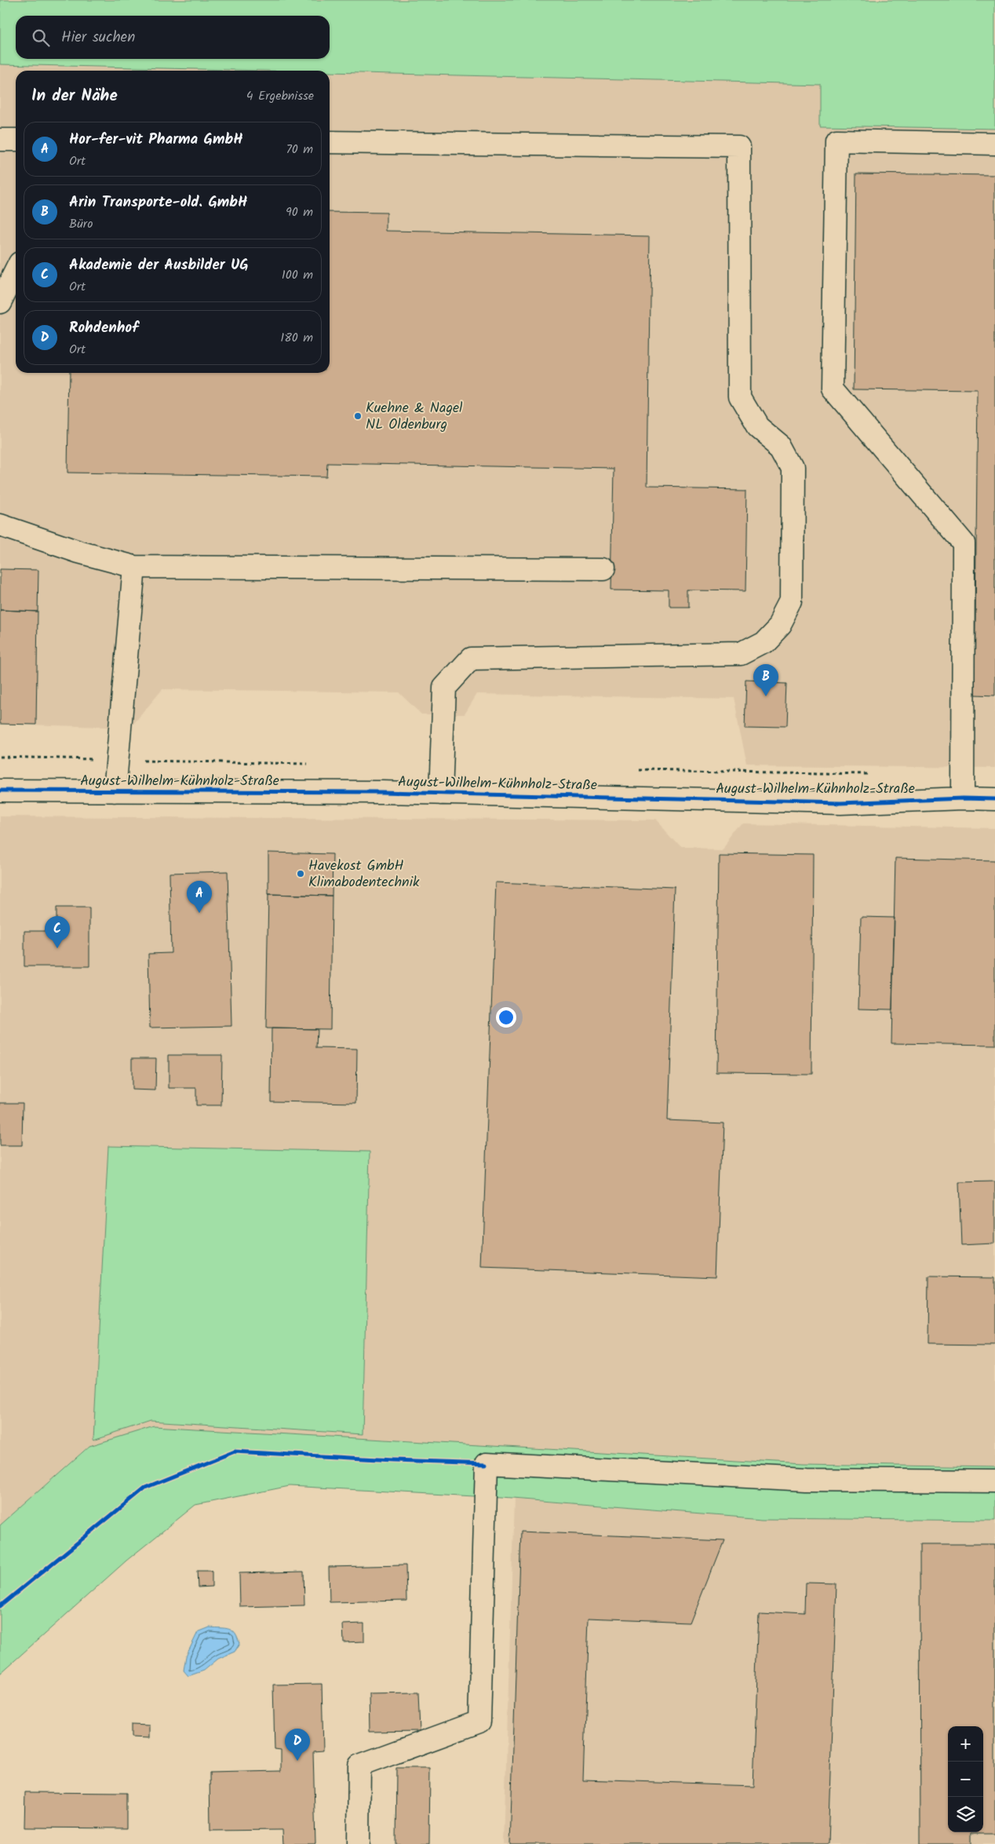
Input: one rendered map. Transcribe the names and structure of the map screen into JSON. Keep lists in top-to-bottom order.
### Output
{
  "streets": {
    "street": ["August-Wilhelm-Kühnholz-Straße"]
  },
  "places": ["Kuehne & Nagel NL Oldenburg", "Havekost GmbH Klimabodentechnik"],
  "page": {
    "search": "Hier suchen",
    "heading": ["In der Nähe", "4 Ergebnisse"],
    "list": [
      {
        "mark": "A",
        "name": "Hor-fer-vit Pharma GmbH",
        "note": "Ort",
        "value": "70 m"
      },
      {
        "mark": "B",
        "name": "Arin Transporte-old. GmbH",
        "note": "Büro",
        "value": "90 m"
      },
      {
        "mark": "C",
        "name": "Akademie der Ausbilder UG",
        "note": "Ort",
        "value": "100 m"
      },
      {
        "mark": "D",
        "name": "Rohdenhof",
        "note": "Ort",
        "value": "180 m"
      }
    ],
    "pins": [
      "B",
      "A",
      "C",
      "D"
    ],
    "map_buttons": ["+", "−"]
  }
}
